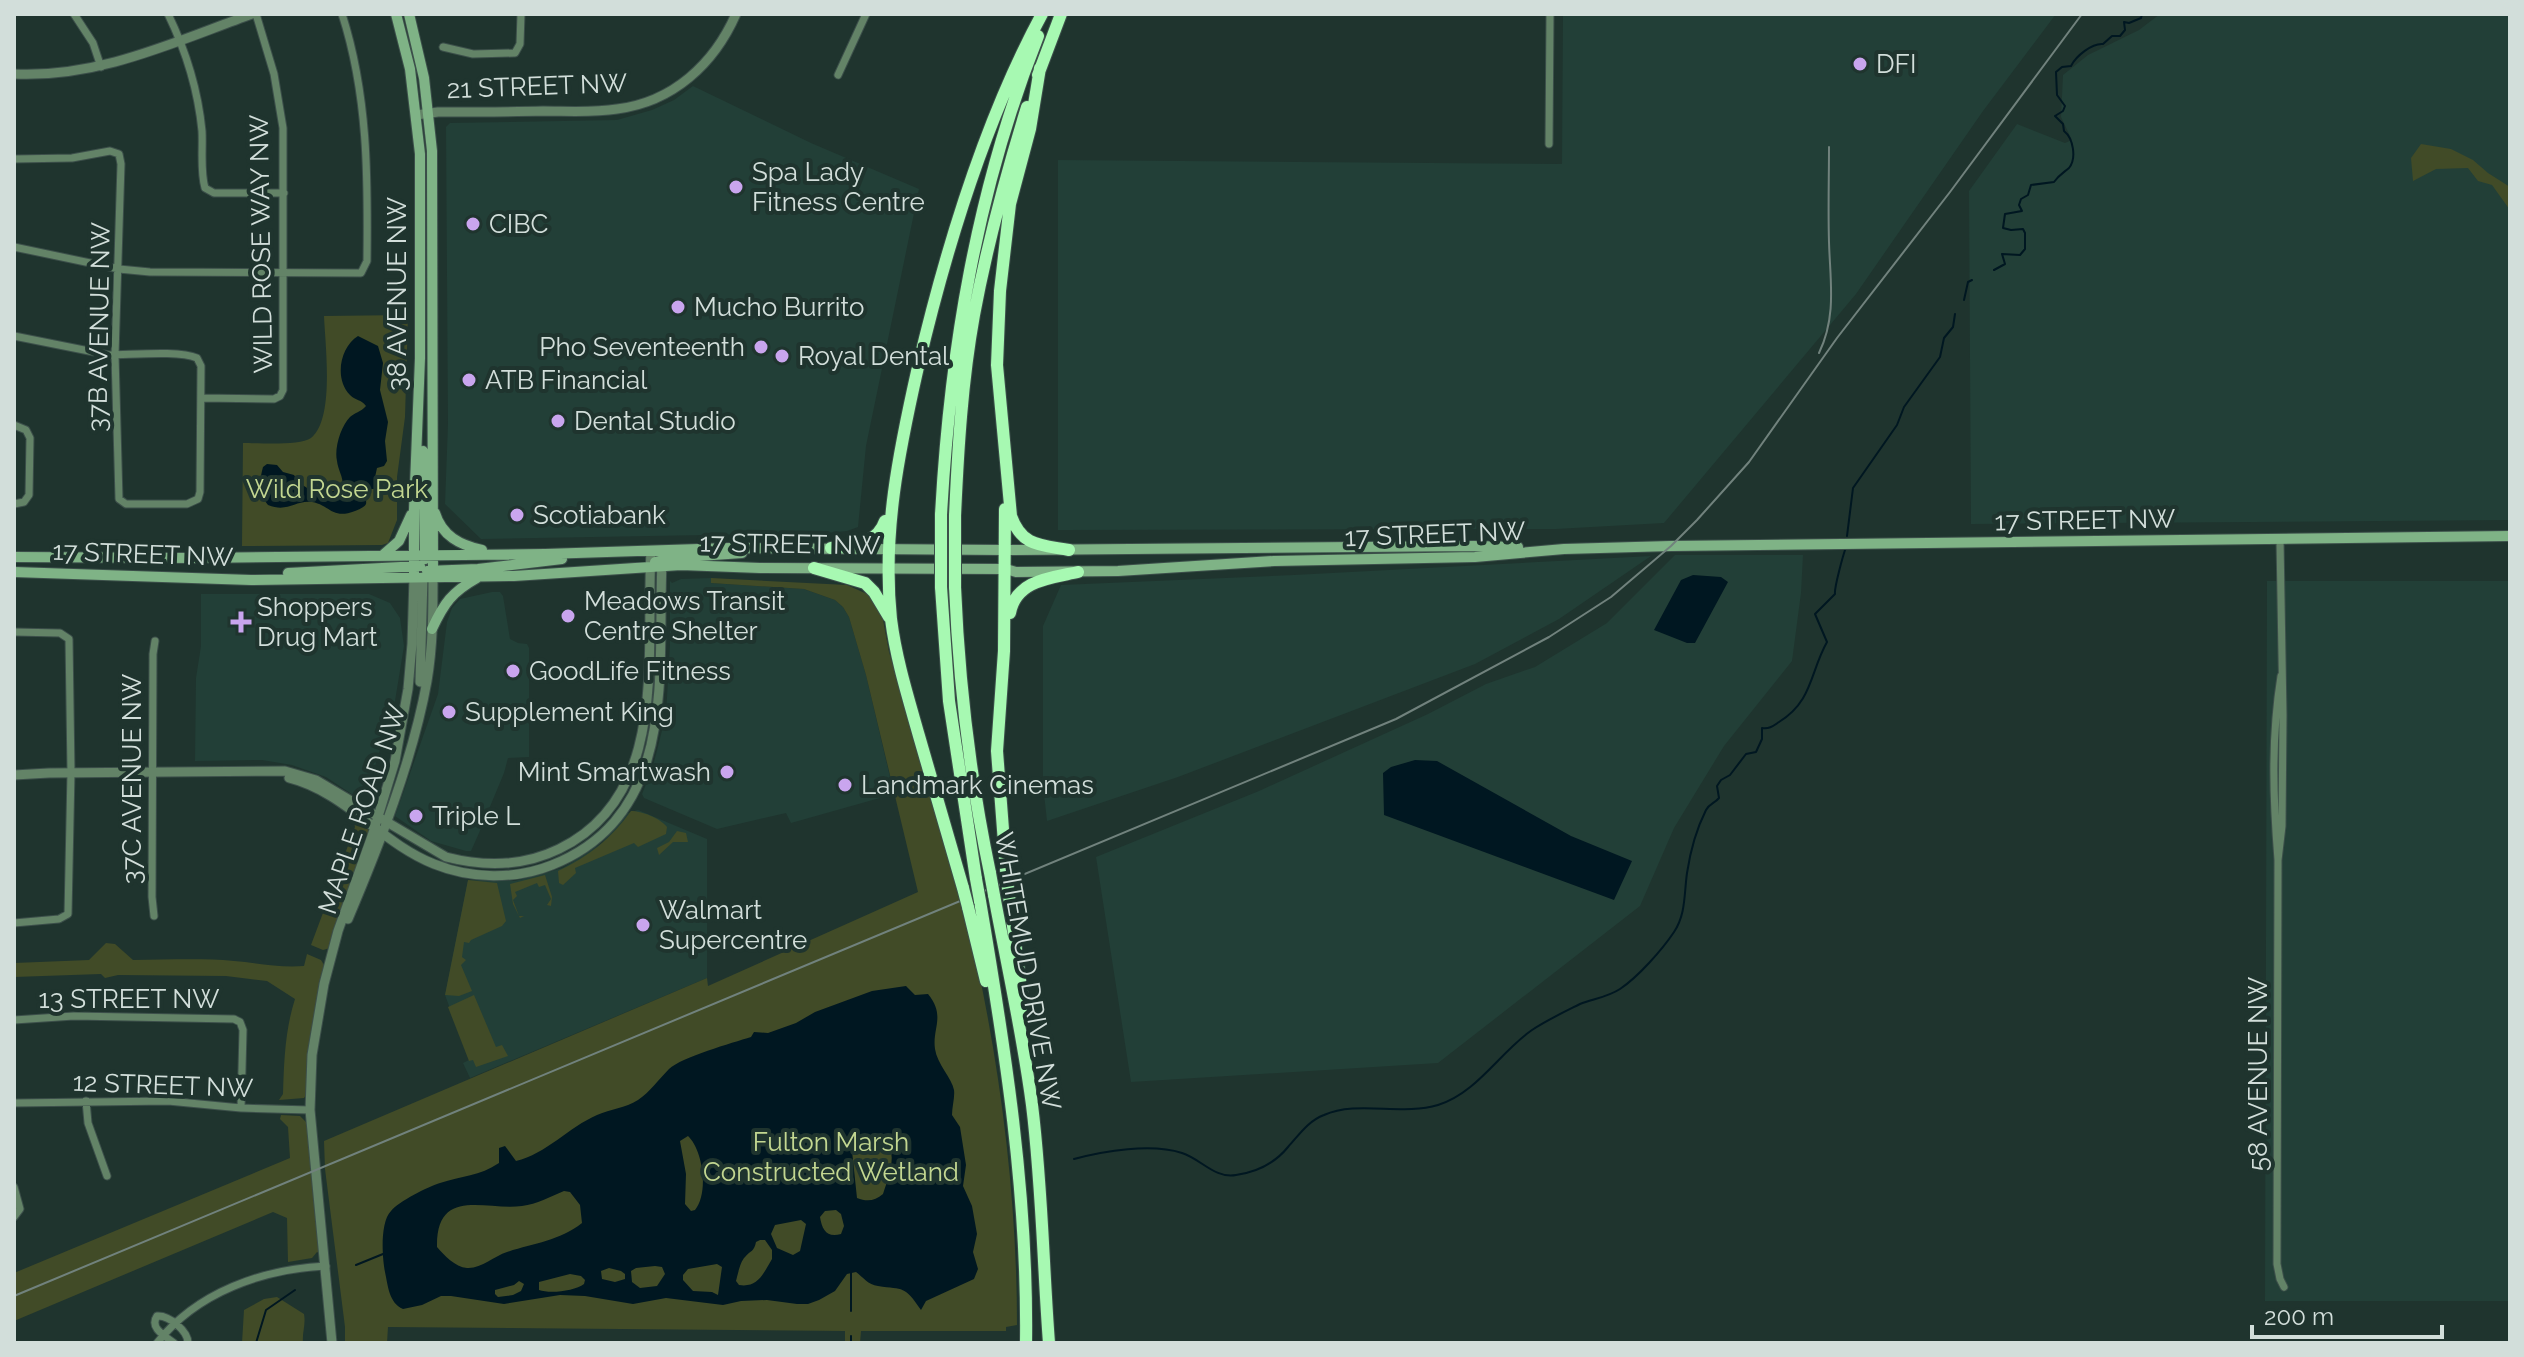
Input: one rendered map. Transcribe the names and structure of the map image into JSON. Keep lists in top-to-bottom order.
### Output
{
  "streets": {
    "highway": ["WHITEMUD DRIVE NW"],
    "main road": ["38 AVENUE NW", "17 STREET NW"],
    "street": [
      "21 STREET NW",
      "WILD ROSE WAY NW",
      "37B AVENUE NW",
      "37C AVENUE NW",
      "MAPLE ROAD NW",
      "13 STREET NW",
      "58 AVENUE NW",
      "12 STREET NW"
    ]
  },
  "crossings": [
    ["21 STREET NW", "38 AVENUE NW"],
    ["WILD ROSE WAY NW", "37B AVENUE NW"],
    ["38 AVENUE NW", "17 STREET NW"],
    ["38 AVENUE NW", "MAPLE ROAD NW"],
    ["17 STREET NW", "MAPLE ROAD NW"],
    ["17 STREET NW", "58 AVENUE NW"],
    ["MAPLE ROAD NW", "12 STREET NW"],
    ["13 STREET NW", "12 STREET NW"]
  ],
  "parks": ["Wild Rose Park", "Fulton Marsh Constructed Wetland"],
  "places": {
    "other": [
      "DFI",
      "Spa Lady Fitness Centre",
      "CIBC",
      "Mucho Burrito",
      "Pho Seventeenth",
      "Royal Dental",
      "ATB Financial",
      "Dental Studio",
      "Scotiabank",
      "Meadows Transit Centre Shelter",
      "GoodLife Fitness",
      "Supplement King",
      "Mint Smartwash",
      "Landmark Cinemas",
      "Triple L",
      "Walmart Supercentre"
    ],
    "health": ["Shoppers Drug Mart"]
  },
  "scale_bar": "200 m"
}
